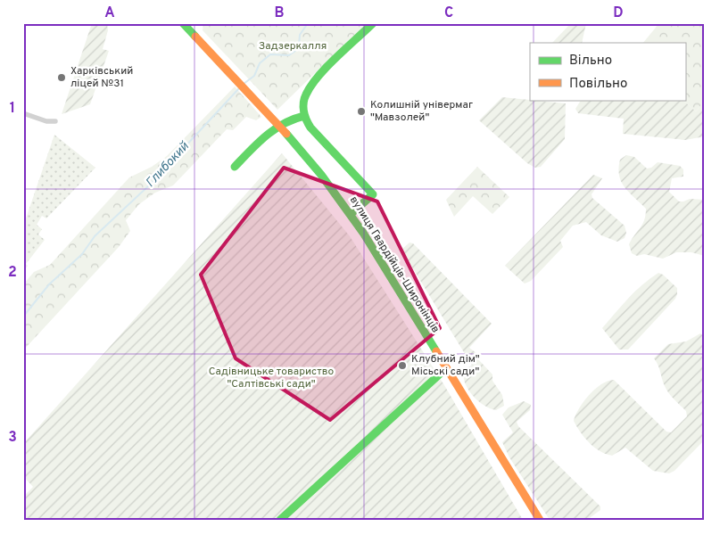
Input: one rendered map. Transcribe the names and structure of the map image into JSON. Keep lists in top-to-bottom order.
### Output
{
  "streets": {
    "main road": ["вулиця Гвардійців-Широнінців"]
  },
  "water": ["Глибокий"],
  "parks": ["Задзеркалля", "Садівницьке товариство \"Салтівські сади\""],
  "places": ["Харківський ліцей №31", "Колишній універмаг \"Мавзолей\"", "Клубний дім\" Місьскі сади\""],
  "legend": ["Вільно", "Повільно"],
  "grid": {
    "columns": [
      "A",
      "B",
      "C",
      "D"
    ],
    "rows": ["1", "2", "3"]
  }
}
